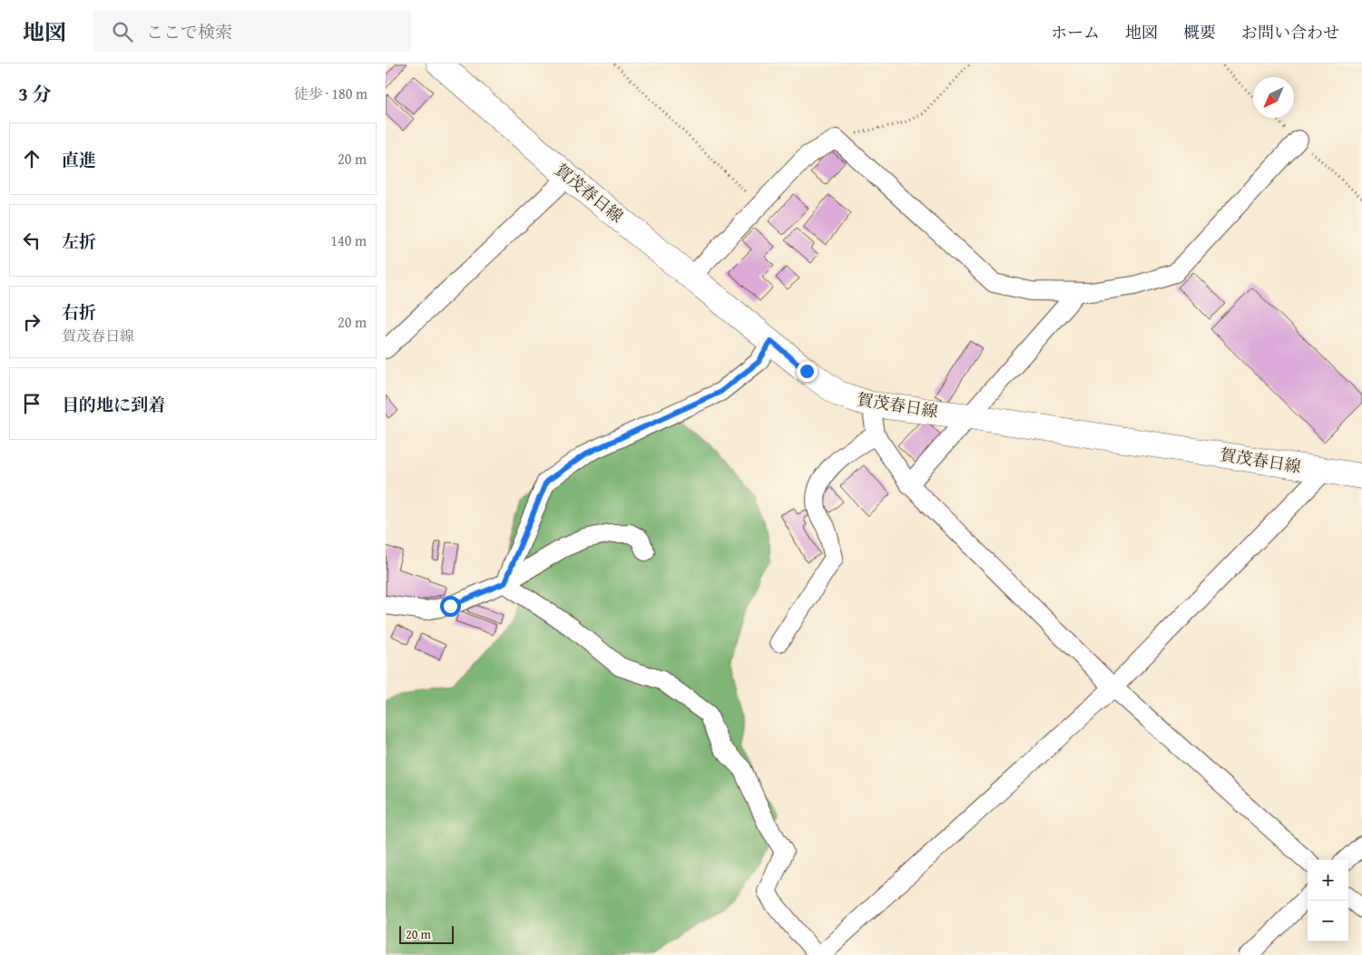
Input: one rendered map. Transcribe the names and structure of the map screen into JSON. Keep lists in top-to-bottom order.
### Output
{
  "streets": {
    "main road": ["賀茂春日線"]
  },
  "scale_bar": "20 m",
  "north": "bottom left",
  "page": {
    "header": "地図",
    "search": "ここで検索",
    "nav": [
      "ホーム",
      "地図",
      "概要",
      "お問い合わせ"
    ],
    "heading": ["3 分", "徒歩 · 180 m"],
    "list": [
      ["直進", "20 m"],
      ["左折", "140 m"],
      ["右折", "賀茂春日線", "20 m"],
      "目的地に到着"
    ],
    "map_buttons": ["+", "−"],
    "scale": "20 m"
  }
}
